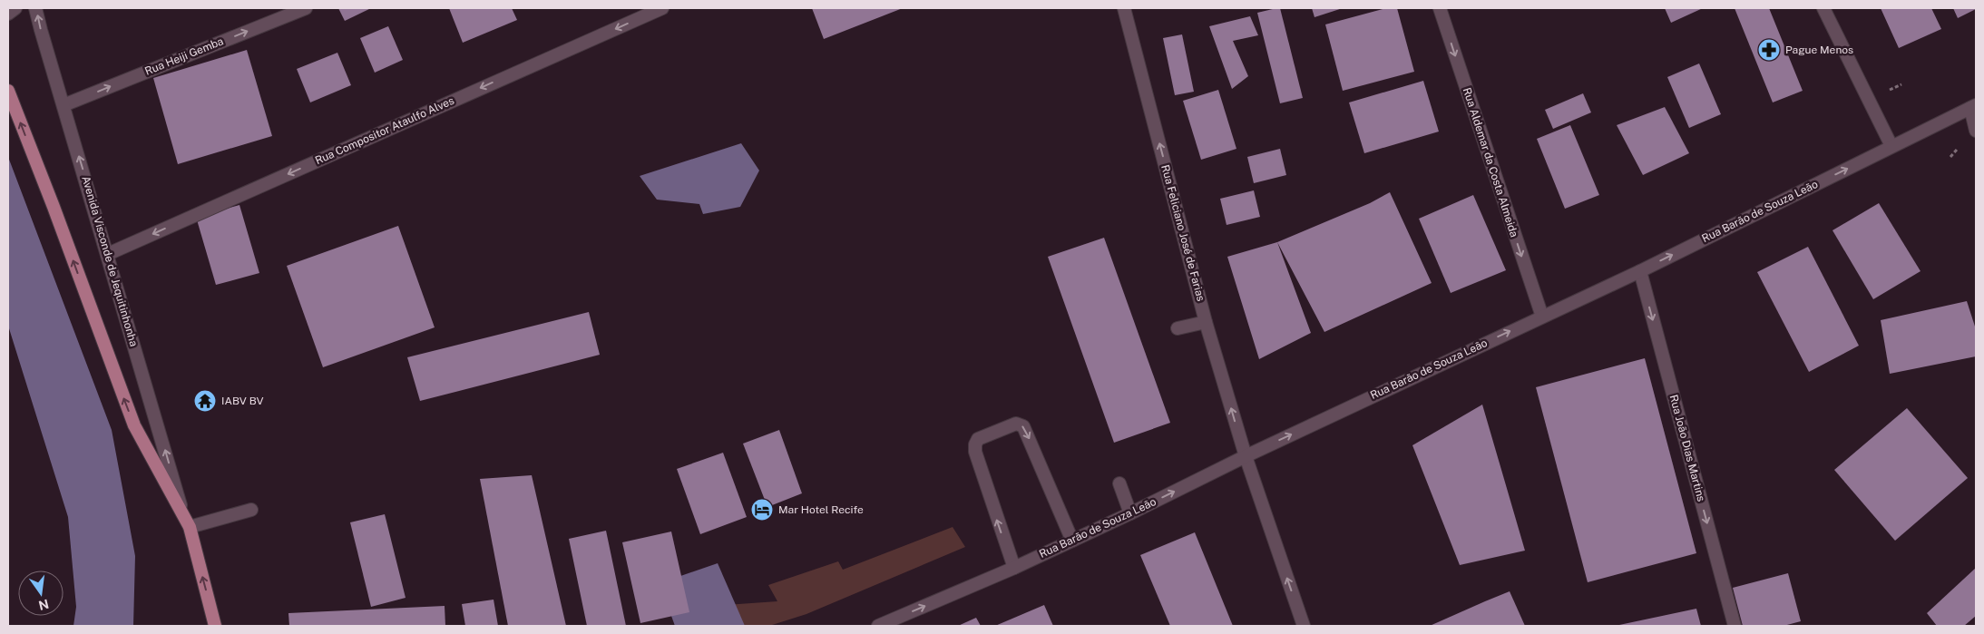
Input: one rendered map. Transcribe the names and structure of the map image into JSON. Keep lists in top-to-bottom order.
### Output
{
  "streets": {
    "main road": ["Avenida Visconde de Jequitinhonha"],
    "street": [
      "Rua Heiji Gemba",
      "Rua Compositor Ataulfo Alves",
      "Rua Aldemar da Costa Almeida",
      "Rua Barão de Souza Leão",
      "Rua Feliciano José de Farias",
      "Rua João Dias Martins"
    ]
  },
  "crossings": [
    ["Rua Heiji Gemba", "Avenida Visconde de Jequitinhonha"],
    ["Rua Compositor Ataulfo Alves", "Avenida Visconde de Jequitinhonha"],
    ["Rua Aldemar da Costa Almeida", "Rua Barão de Souza Leão"],
    ["Rua Barão de Souza Leão", "Rua Feliciano José de Farias"],
    ["Rua Barão de Souza Leão", "Rua João Dias Martins"]
  ],
  "one_way": [
    "Rua Heiji Gemba",
    "Rua Compositor Ataulfo Alves",
    "Rua Aldemar da Costa Almeida",
    "Rua Barão de Souza Leão",
    "Rua Feliciano José de Farias",
    "Avenida Visconde de Jequitinhonha",
    "Rua João Dias Martins"
  ],
  "places": {
    "pharmacy": ["Pague Menos"],
    "temple": ["IABV BV"],
    "hotel": ["Mar Hotel Recife"]
  },
  "north": "bottom"
}
